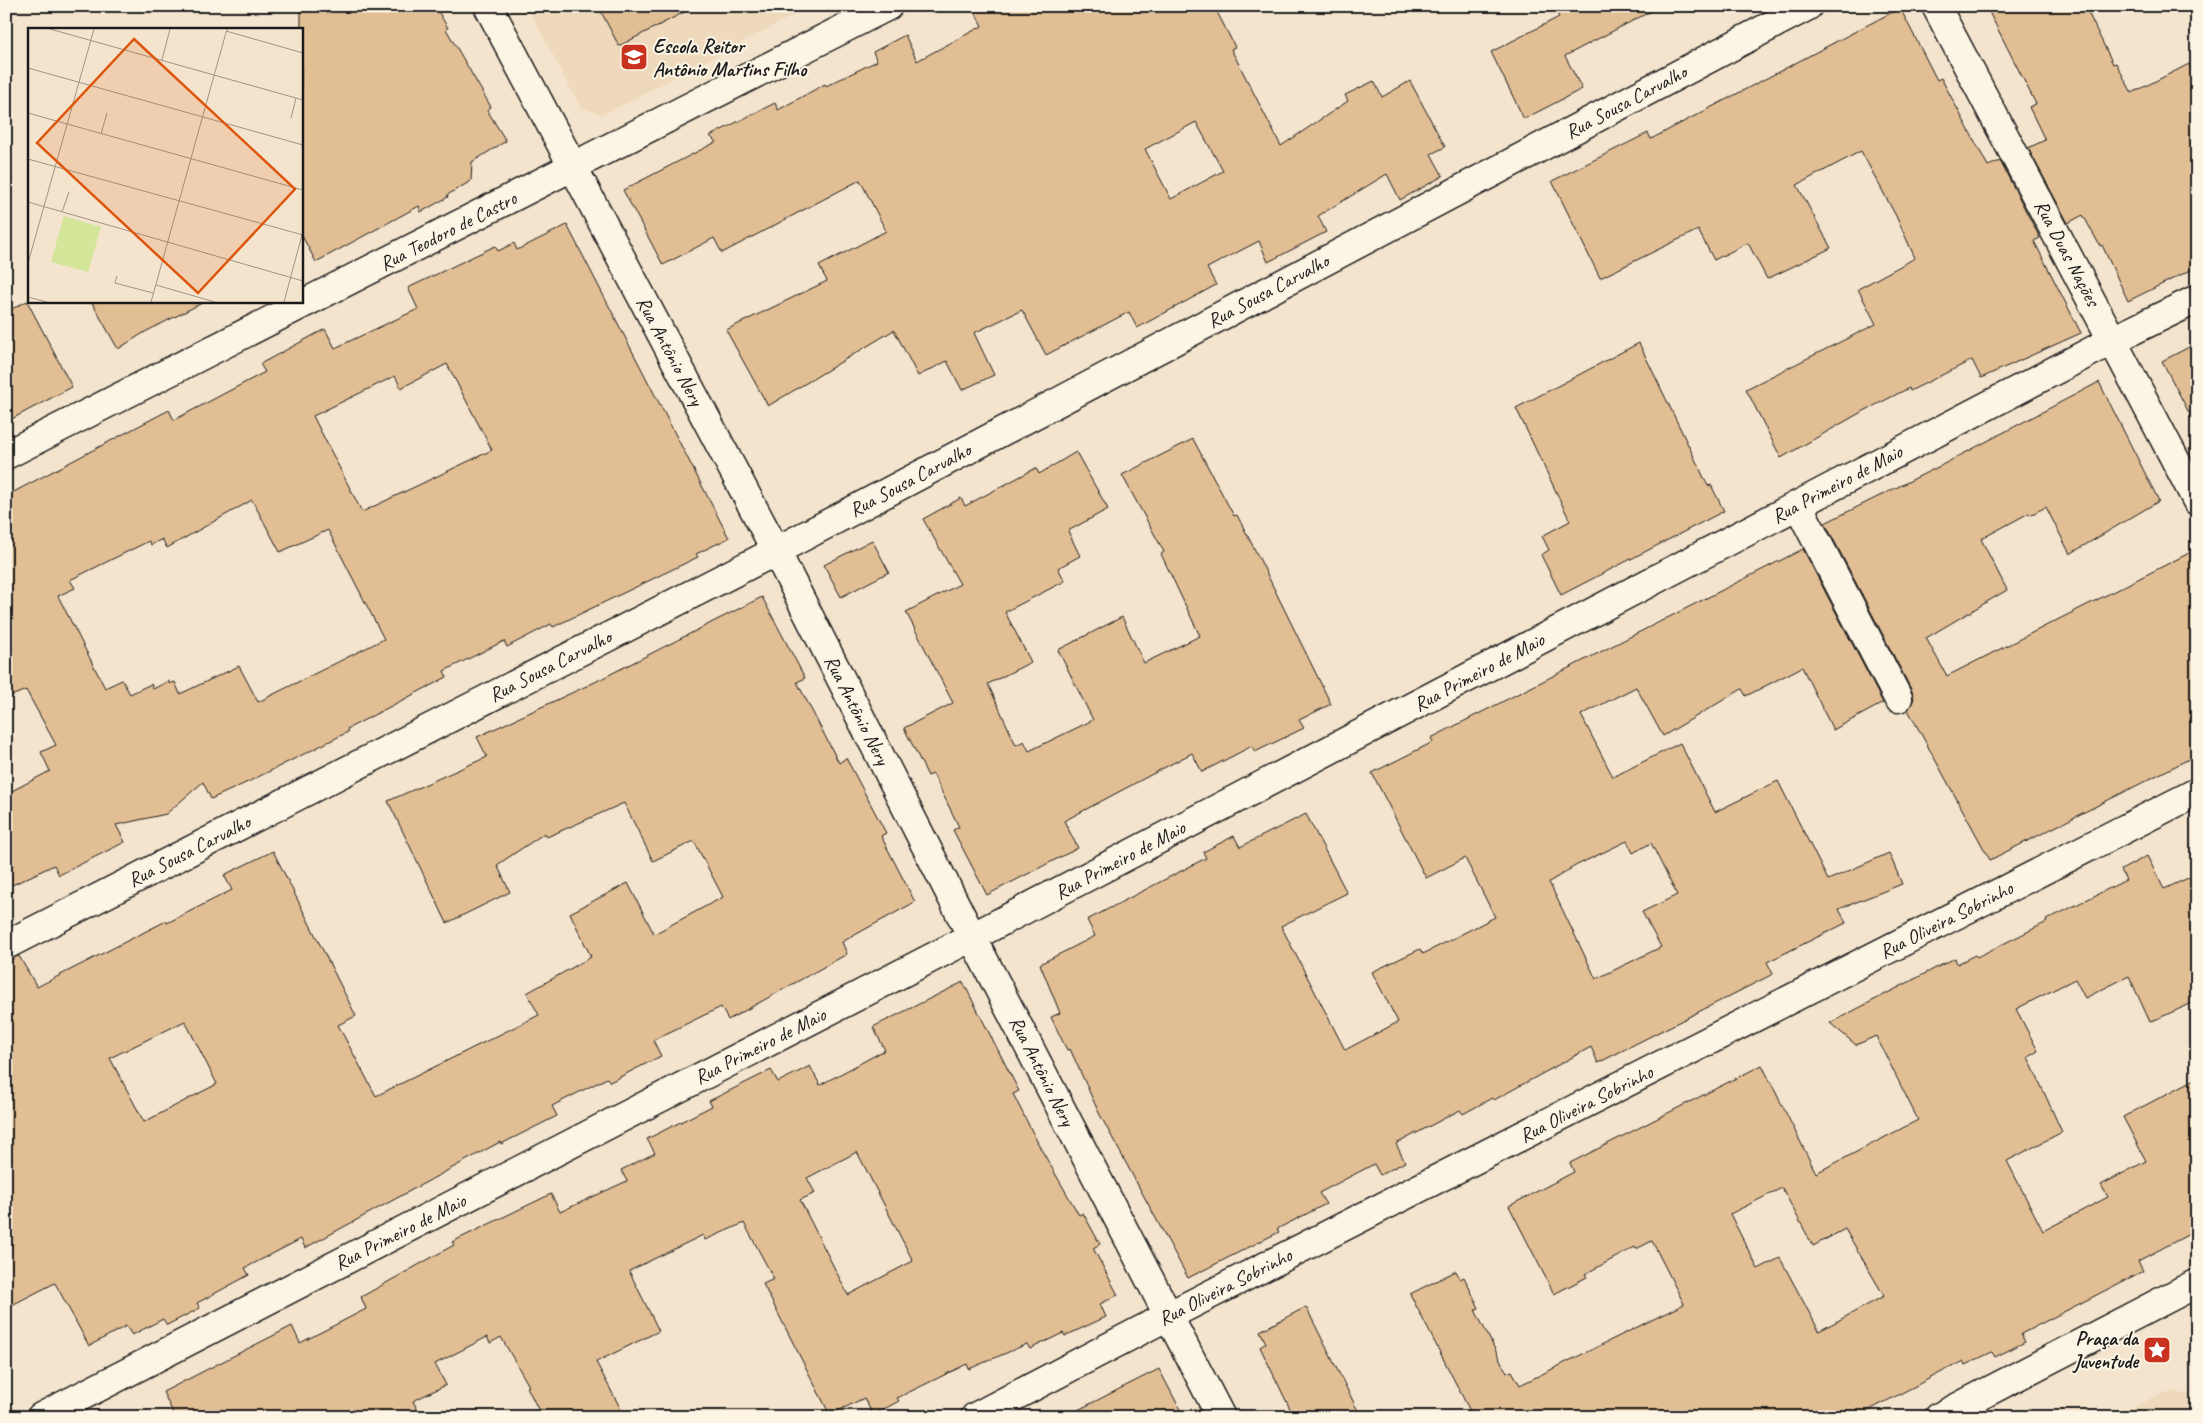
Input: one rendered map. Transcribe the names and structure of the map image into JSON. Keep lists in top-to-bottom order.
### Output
{
  "streets": {
    "street": [
      "Rua Sousa Carvalho",
      "Rua Teodoro de Castro",
      "Rua Duas Nações",
      "Rua Antônio Nery",
      "Rua Primeiro de Maio",
      "Rua Oliveira Sobrinho"
    ]
  },
  "crossings": [
    ["Rua Sousa Carvalho", "Rua Antônio Nery"],
    ["Rua Teodoro de Castro", "Rua Antônio Nery"],
    ["Rua Duas Nações", "Rua Primeiro de Maio"],
    ["Rua Antônio Nery", "Rua Primeiro de Maio"],
    ["Rua Antônio Nery", "Rua Oliveira Sobrinho"]
  ],
  "places": {
    "school or university": ["Escola Reitor Antônio Martins Filho"],
    "place": ["Praça da Juventude"]
  }
}
